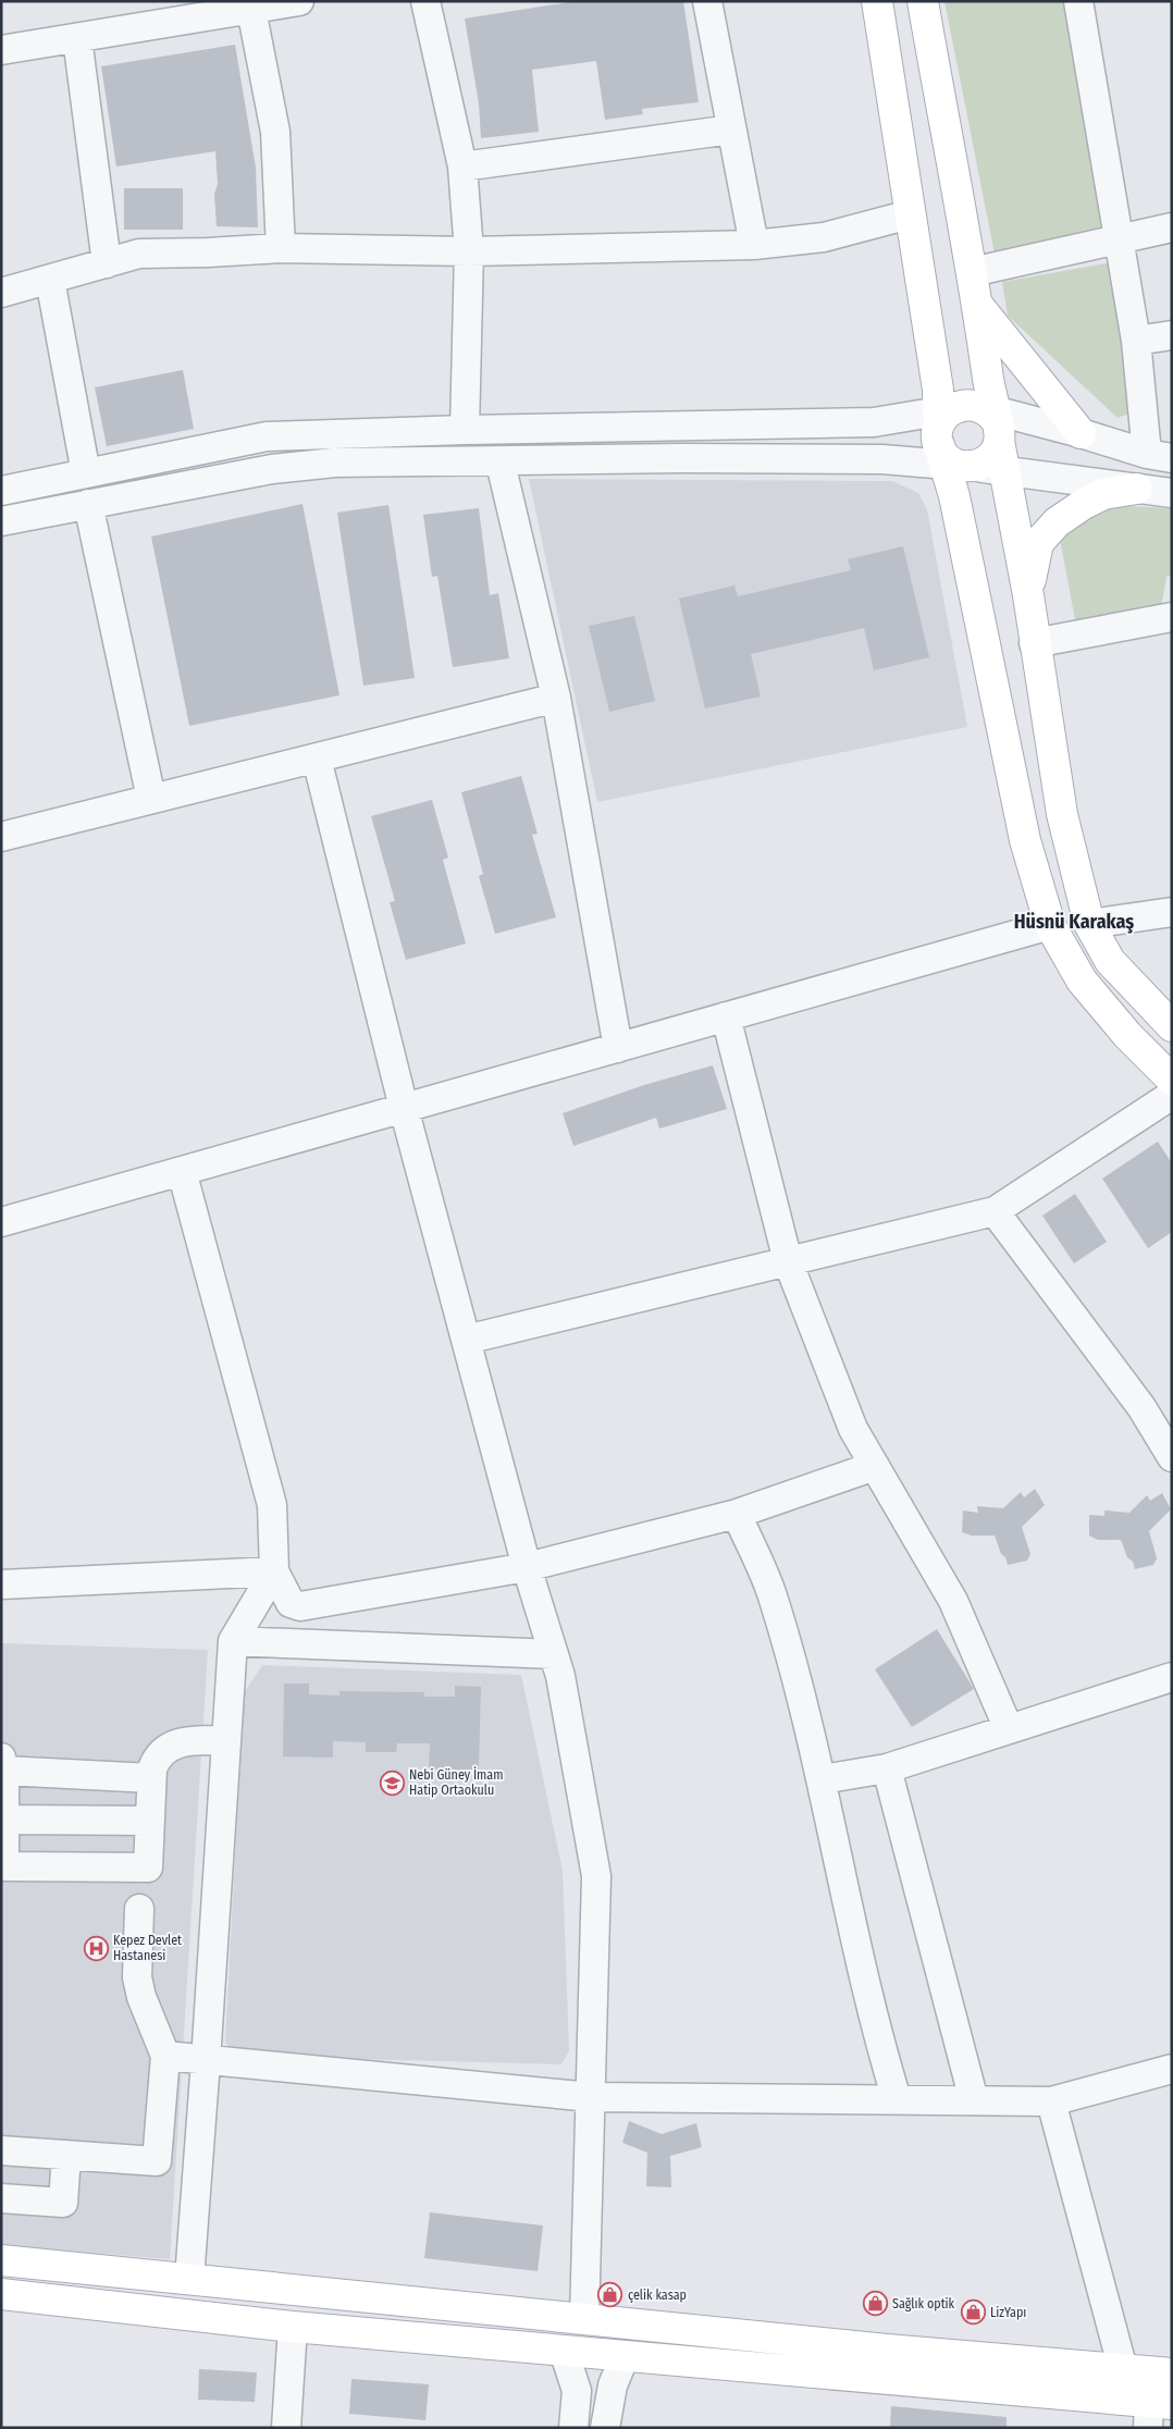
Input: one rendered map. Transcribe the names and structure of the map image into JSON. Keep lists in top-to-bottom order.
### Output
{
  "districts": ["Hüsnü Karakaş"],
  "places": {
    "school or university": ["Nebi Güney İmam Hatip Ortaokulu"],
    "hospital": ["Kepez Devlet Hastanesi"],
    "shop": ["çelik kasap", "Sağlık optik", "LizYapı"]
  }
}
